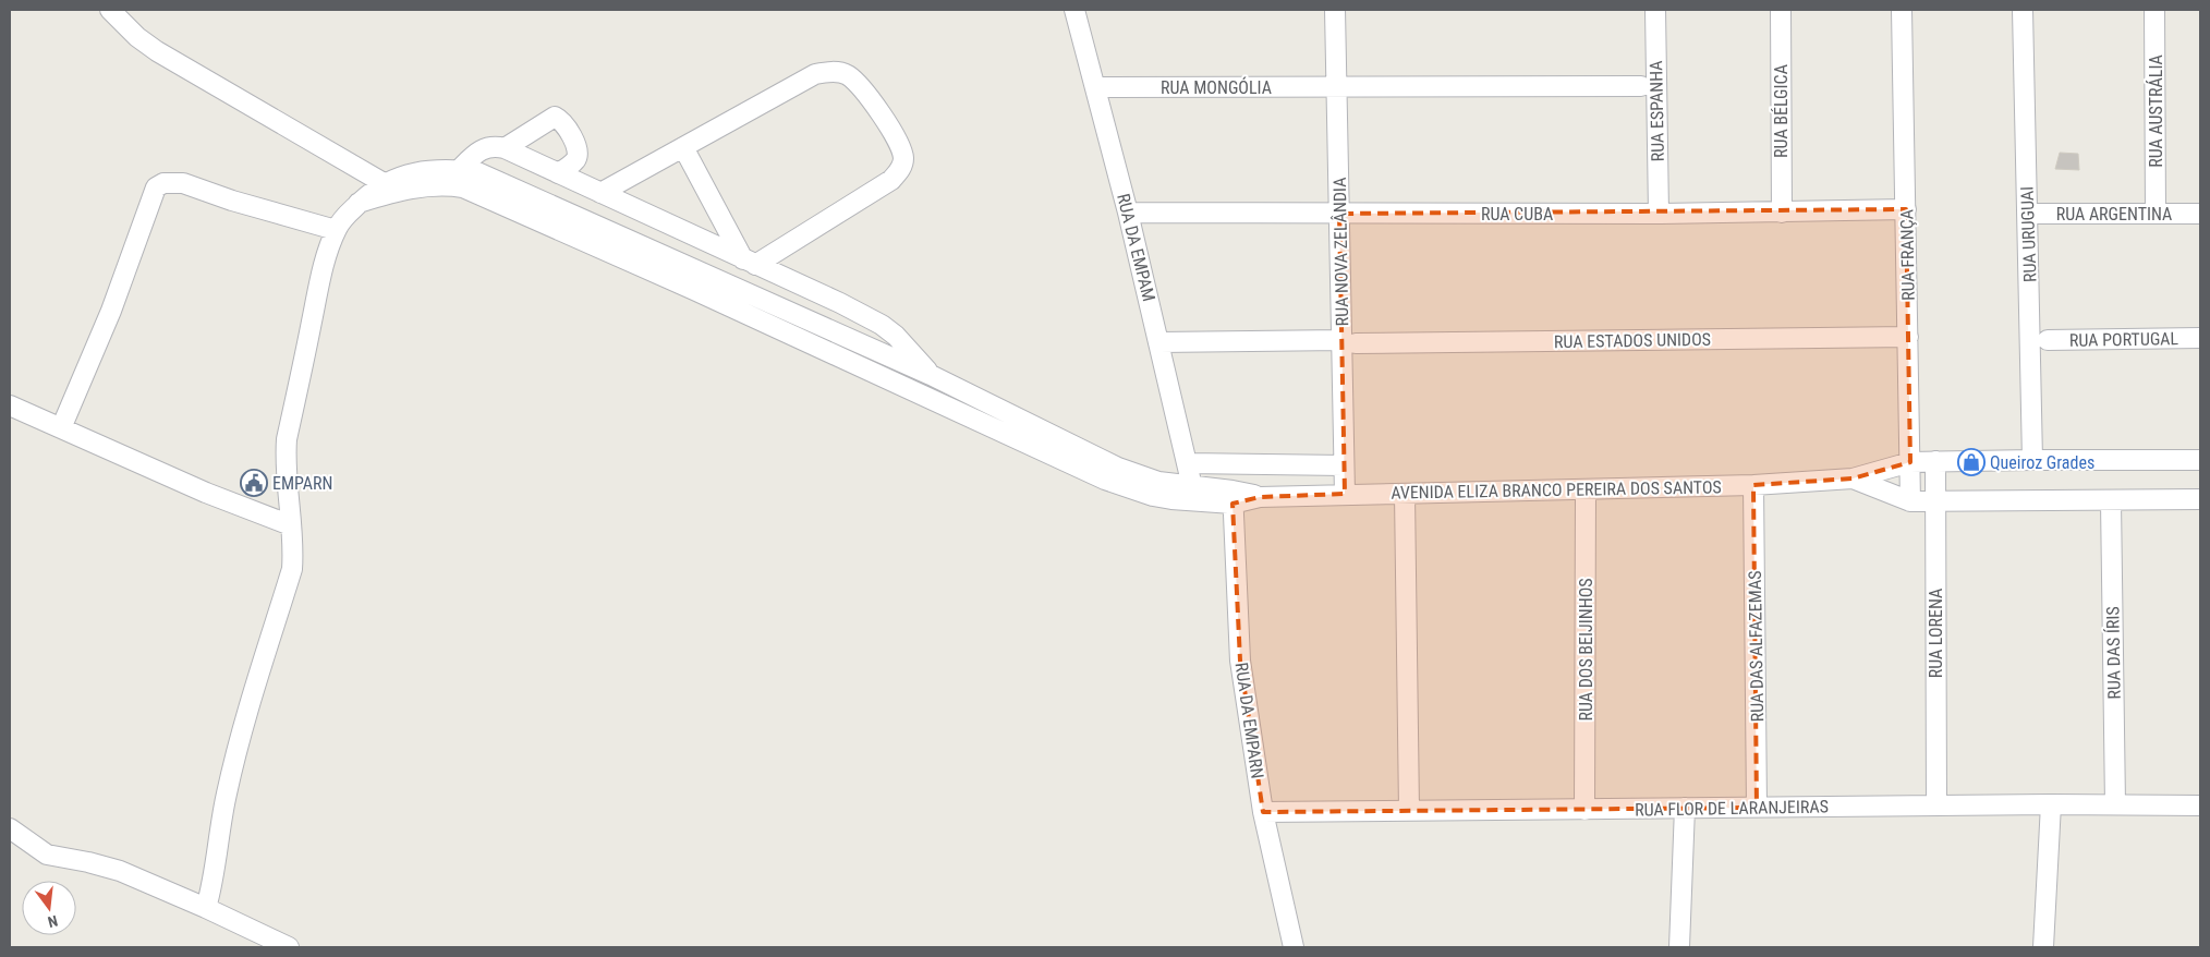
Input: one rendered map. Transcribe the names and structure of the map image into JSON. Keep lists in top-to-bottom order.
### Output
{
  "streets": {
    "street": [
      "RUA MONGÓLIA",
      "RUA ESPANHA",
      "RUA BÉLGICA",
      "RUA AUSTRÁLIA",
      "RUA CUBA",
      "RUA ARGENTINA",
      "RUA URUGUAI",
      "RUA DA EMPAM",
      "RUA NOVA ZELÂNDIA",
      "RUA FRANÇA",
      "RUA PORTUGAL",
      "RUA ESTADOS UNIDOS",
      "AVENIDA ELIZA BRANCO PEREIRA DOS SANTOS",
      "RUA LORENA",
      "RUA DAS ALFAZEMAS",
      "RUA DOS BEIJINHOS",
      "RUA DAS ÍRIS",
      "RUA DA EMPARN",
      "RUA FLOR DE LARANJEIRAS"
    ]
  },
  "crossings": [
    ["RUA MONGÓLIA", "RUA DA EMPAM"],
    ["RUA MONGÓLIA", "RUA NOVA ZELÂNDIA"],
    ["RUA ESPANHA", "RUA CUBA"],
    ["RUA BÉLGICA", "RUA CUBA"],
    ["RUA AUSTRÁLIA", "RUA ARGENTINA"],
    ["RUA CUBA", "RUA DA EMPAM"],
    ["RUA CUBA", "RUA NOVA ZELÂNDIA"],
    ["RUA CUBA", "RUA FRANÇA"],
    ["RUA ARGENTINA", "RUA URUGUAI"],
    ["RUA URUGUAI", "AVENIDA ELIZA BRANCO PEREIRA DOS SANTOS"],
    ["RUA DA EMPAM", "RUA ESTADOS UNIDOS"],
    ["RUA DA EMPAM", "AVENIDA ELIZA BRANCO PEREIRA DOS SANTOS"],
    ["RUA NOVA ZELÂNDIA", "RUA ESTADOS UNIDOS"],
    ["RUA NOVA ZELÂNDIA", "AVENIDA ELIZA BRANCO PEREIRA DOS SANTOS"],
    ["RUA FRANÇA", "RUA ESTADOS UNIDOS"],
    ["RUA FRANÇA", "AVENIDA ELIZA BRANCO PEREIRA DOS SANTOS"],
    ["AVENIDA ELIZA BRANCO PEREIRA DOS SANTOS", "RUA LORENA"],
    ["AVENIDA ELIZA BRANCO PEREIRA DOS SANTOS", "RUA DAS ALFAZEMAS"],
    ["AVENIDA ELIZA BRANCO PEREIRA DOS SANTOS", "RUA DOS BEIJINHOS"],
    ["AVENIDA ELIZA BRANCO PEREIRA DOS SANTOS", "RUA DAS ÍRIS"],
    ["AVENIDA ELIZA BRANCO PEREIRA DOS SANTOS", "RUA DA EMPARN"],
    ["RUA LORENA", "RUA FLOR DE LARANJEIRAS"],
    ["RUA DAS ALFAZEMAS", "RUA FLOR DE LARANJEIRAS"],
    ["RUA DOS BEIJINHOS", "RUA FLOR DE LARANJEIRAS"],
    ["RUA DAS ÍRIS", "RUA FLOR DE LARANJEIRAS"],
    ["RUA DA EMPARN", "RUA FLOR DE LARANJEIRAS"]
  ],
  "places": {
    "shop": ["Queiroz Grades"],
    "public building": ["EMPARN"]
  },
  "north": "bottom"
}
